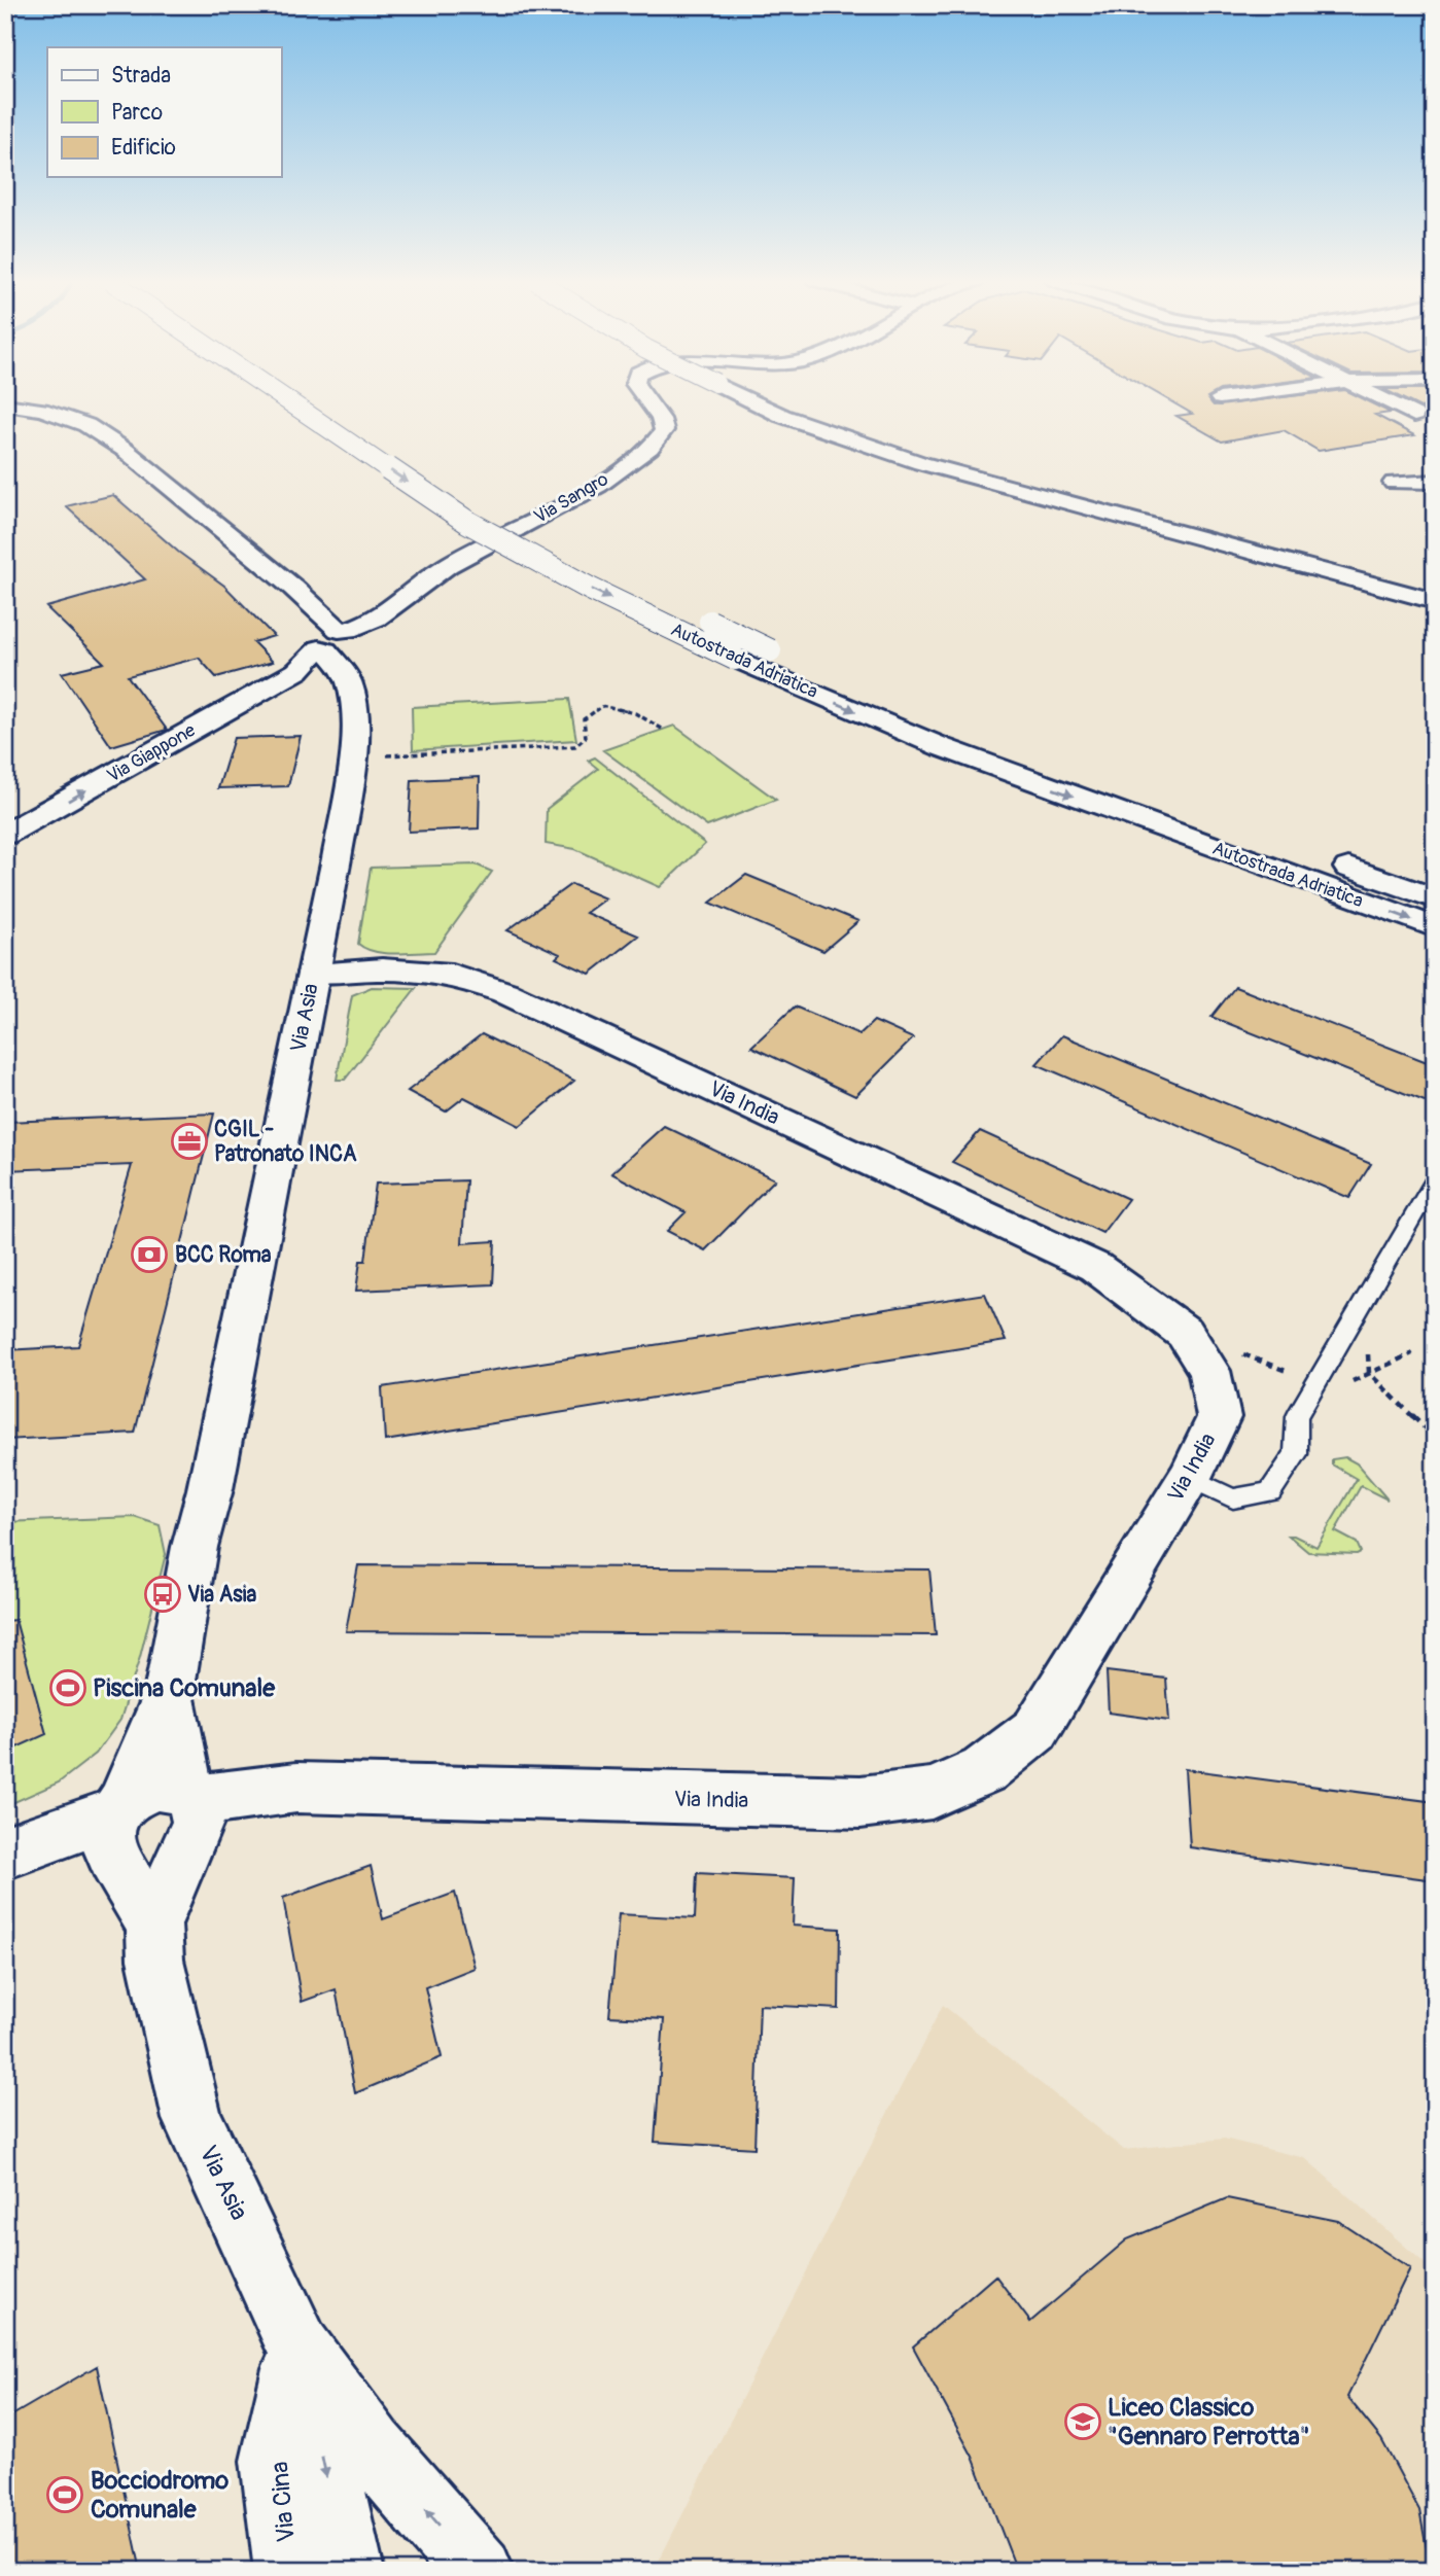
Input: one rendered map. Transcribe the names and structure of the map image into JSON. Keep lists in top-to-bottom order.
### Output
{
  "streets": {
    "main road": [
      "Via Sangro",
      "Autostrada Adriatica",
      "Via Giappone",
      "Via Asia",
      "Via India",
      "Via Cina"
    ]
  },
  "crossings": [
    ["Via Sangro", "Via Giappone"],
    ["Via Sangro", "Via Asia"],
    ["Via Giappone", "Via Asia"],
    ["Via Asia", "Via India"],
    ["Via Asia", "Via Cina"]
  ],
  "one_way": ["Via Giappone"],
  "places": {
    "office": ["CGIL - Patronato INCA"],
    "bank": ["BCC Roma"],
    "bus stop": ["Via Asia"],
    "sports": ["Piscina Comunale", "Bocciodromo Comunale"],
    "school or university": ["Liceo Classico \"Gennaro Perrotta\""]
  },
  "legend": ["Strada", "Parco", "Edificio"]
}
